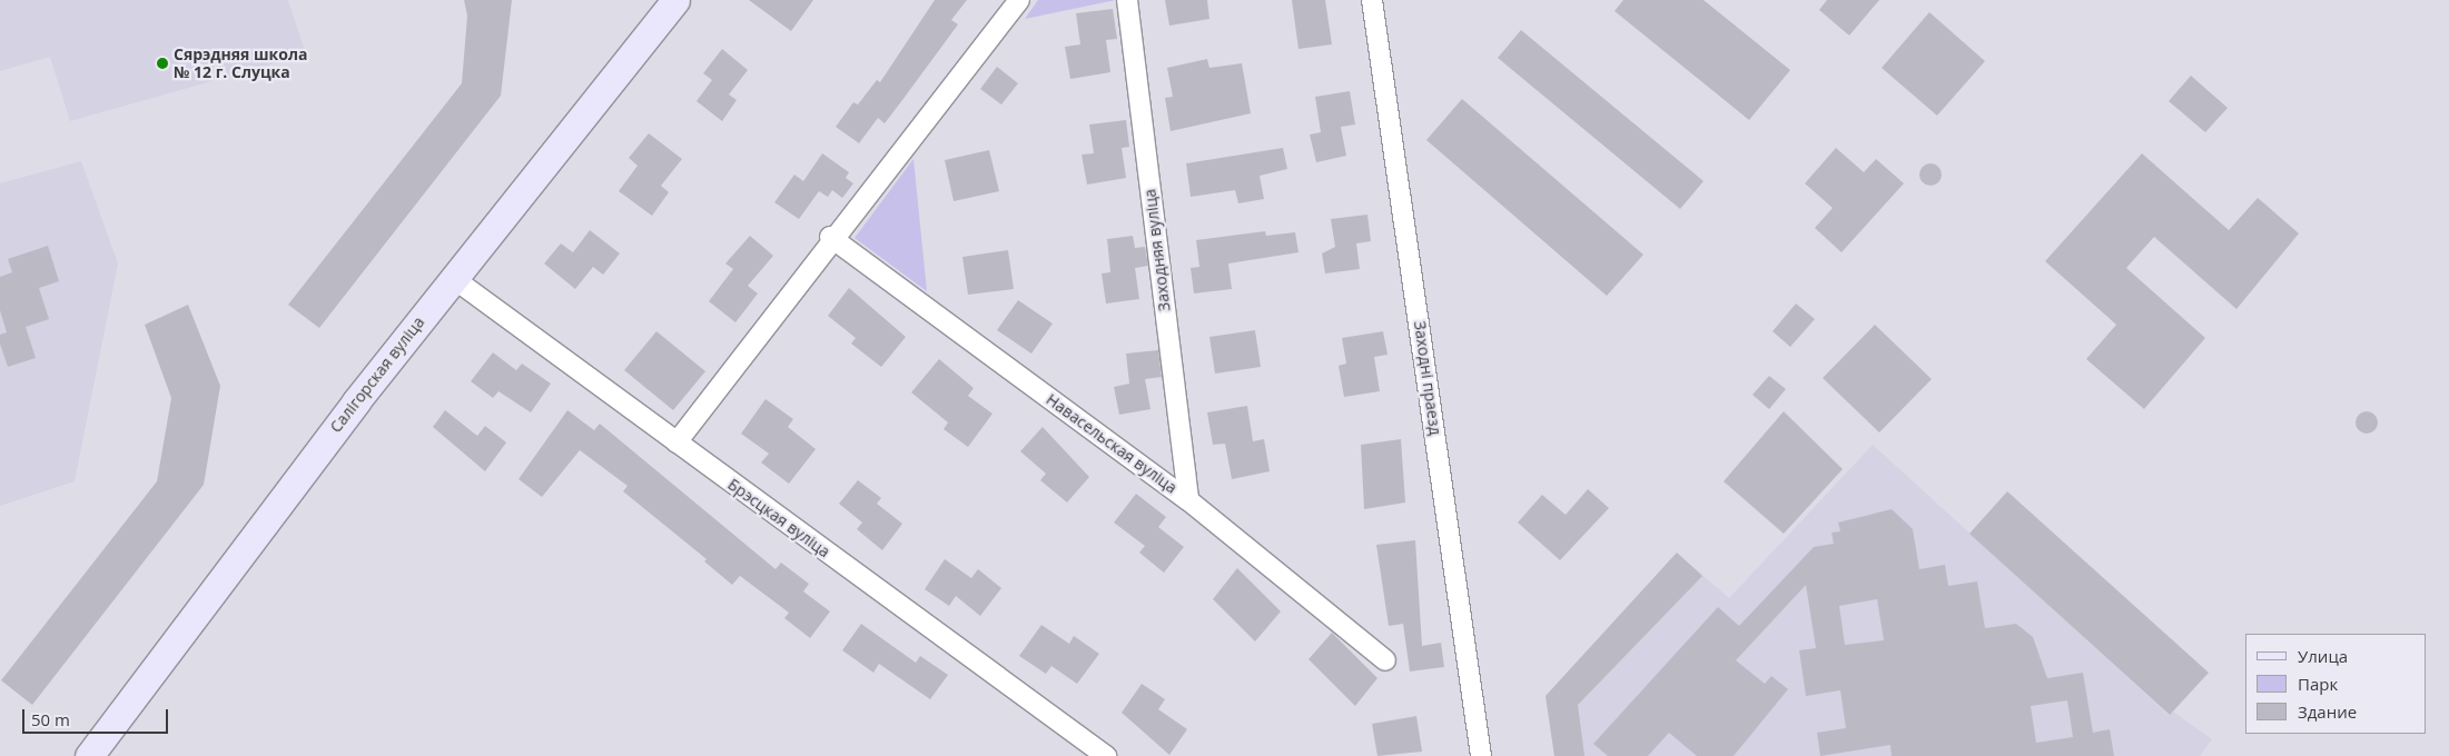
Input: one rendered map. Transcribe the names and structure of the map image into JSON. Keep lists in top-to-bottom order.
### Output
{
  "streets": {
    "main road": ["Салігорская вуліца"],
    "street": [
      "Заходняя вуліца",
      "Заходні праезд",
      "Навасельская вуліца",
      "Брэсцкая вуліца"
    ]
  },
  "crossings": [
    ["Заходняя вуліца", "Навасельская вуліца"],
    ["Салігорская вуліца", "Брэсцкая вуліца"]
  ],
  "places": ["Сярэдняя школа № 12 г. Слуцка"],
  "legend": ["Улица", "Парк", "Здание"],
  "scale_bar": "50 m"
}
